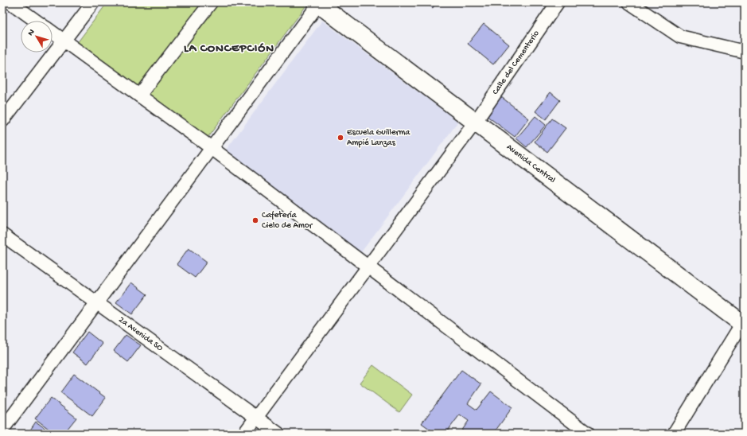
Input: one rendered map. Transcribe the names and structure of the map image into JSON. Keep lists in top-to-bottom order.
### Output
{
  "streets": {
    "main road": ["Avenida Central"],
    "street": ["Calle del Cementerio", "2a Avenida SO"]
  },
  "crossings": [
    ["Calle del Cementerio", "Avenida Central"],
    ["Calle del Cementerio", "2a Avenida SO"]
  ],
  "districts": ["LA CONCEPCIÓN"],
  "places": ["Escuela Guillerma Ampié Lanzas", "Cafetería Cielo de Amor"],
  "north": "top left"
}
